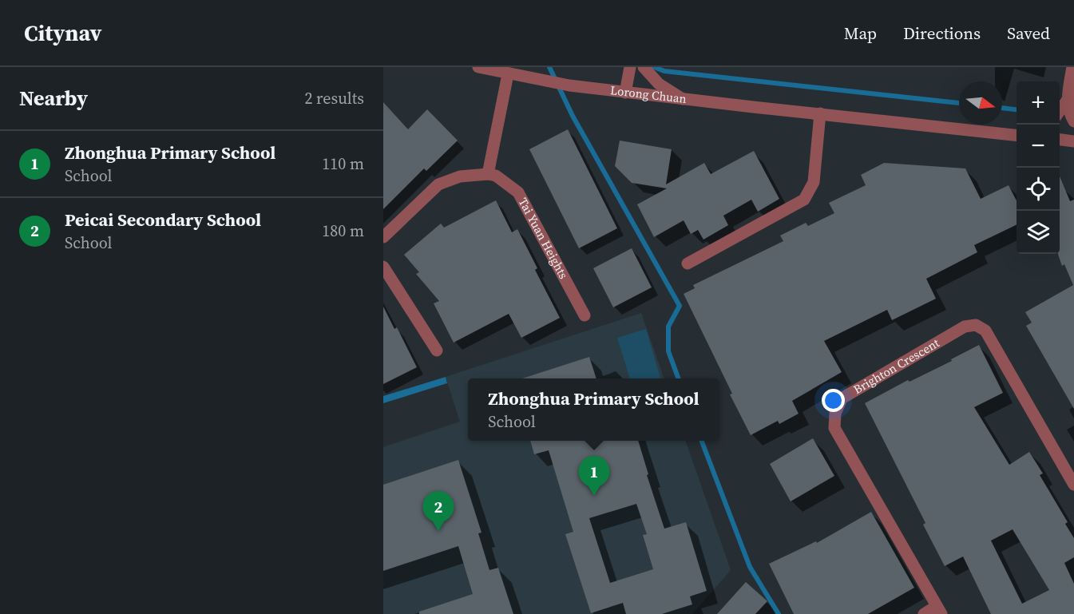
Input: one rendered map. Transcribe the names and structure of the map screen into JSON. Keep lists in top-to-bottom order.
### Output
{
  "streets": {
    "street": ["Lorong Chuan", "Tai Yuan Heights", "Brighton Crescent"]
  },
  "north": "right",
  "page": {
    "header": "Citynav",
    "nav": ["Map", "Directions", "Saved"],
    "heading": ["Nearby", "2 results"],
    "map_buttons": ["+", "−"],
    "list": [
      {
        "mark": "1",
        "name": "Zhonghua Primary School",
        "note": "School",
        "value": "110 m"
      },
      {
        "mark": "2",
        "name": "Peicai Secondary School",
        "note": "School",
        "value": "180 m"
      }
    ],
    "popup": ["Zhonghua Primary School", "School"],
    "pins": ["1", "2"]
  }
}
